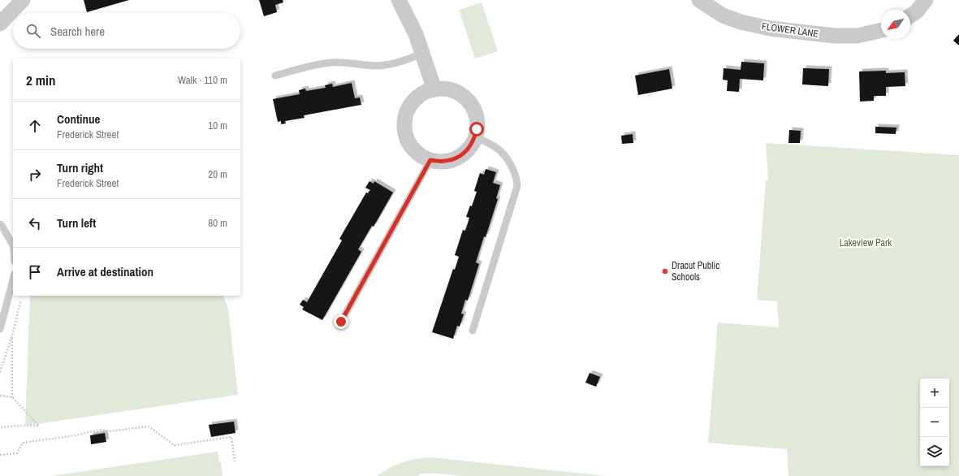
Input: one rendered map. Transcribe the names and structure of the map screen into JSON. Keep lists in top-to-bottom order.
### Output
{
  "streets": {
    "street": ["FLOWER LANE"]
  },
  "parks": ["Lakeview Park"],
  "places": ["Dracut Public Schools"],
  "north": "bottom left",
  "page": {
    "search": "Search here",
    "heading": ["2 min", "Walk · 110 m"],
    "list": [
      ["Continue", "Frederick Street", "10 m"],
      ["Turn right", "Frederick Street", "20 m"],
      ["Turn left", "80 m"],
      "Arrive at destination"
    ],
    "map_buttons": ["+", "−"]
  }
}
